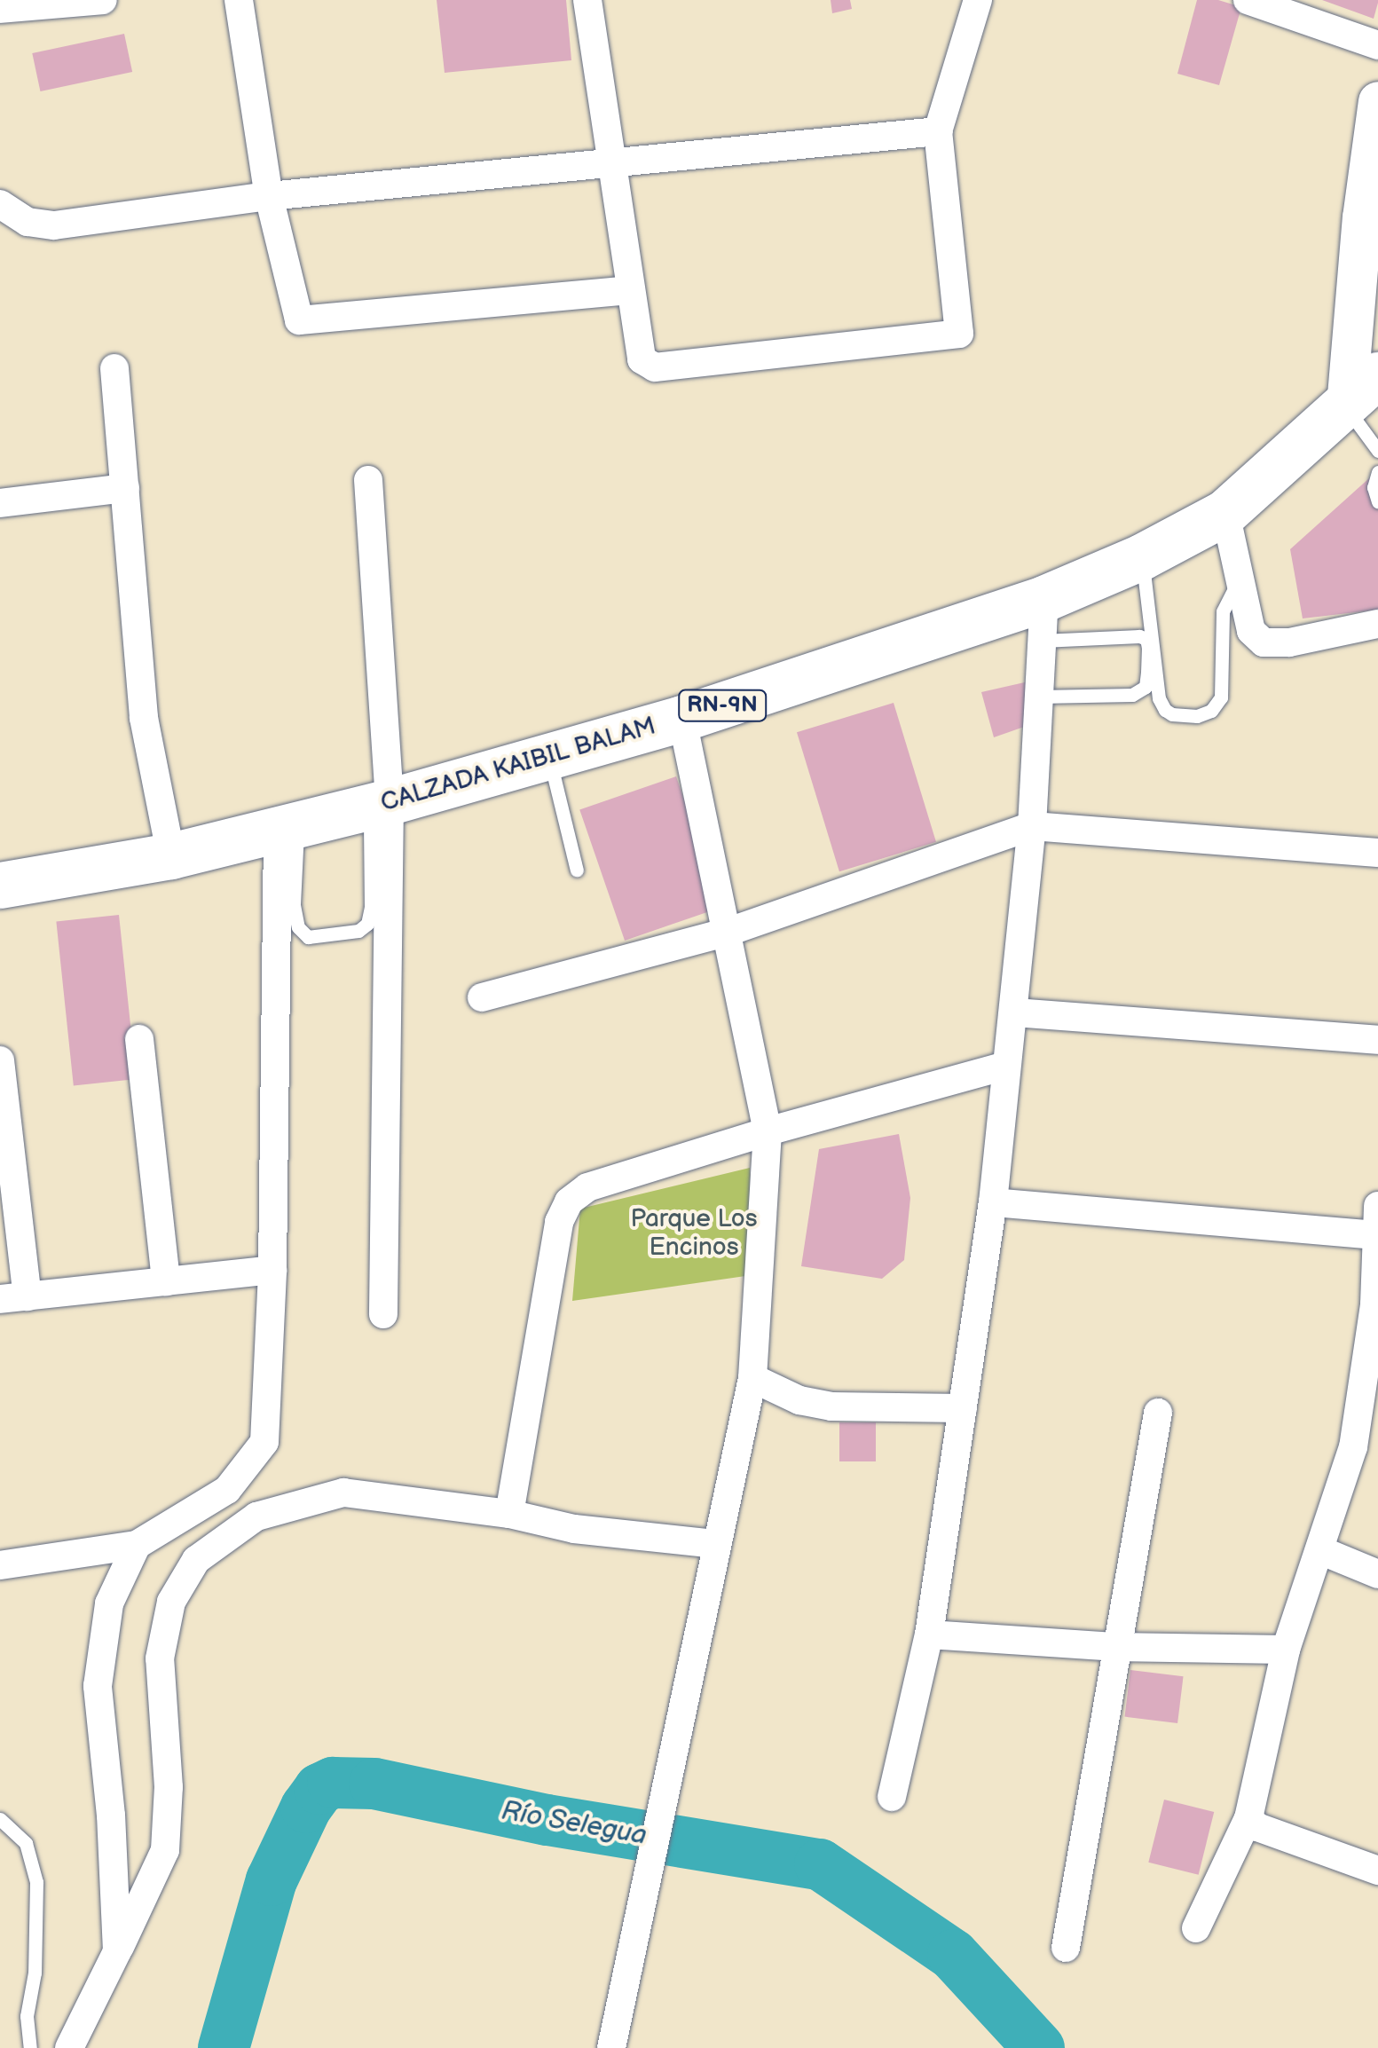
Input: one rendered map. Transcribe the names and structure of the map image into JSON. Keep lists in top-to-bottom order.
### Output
{
  "streets": {
    "main road": ["RN-9N", "CALZADA KAIBIL BALAM"]
  },
  "water": ["Río Selegua"],
  "parks": ["Parque Los Encinos"]
}
